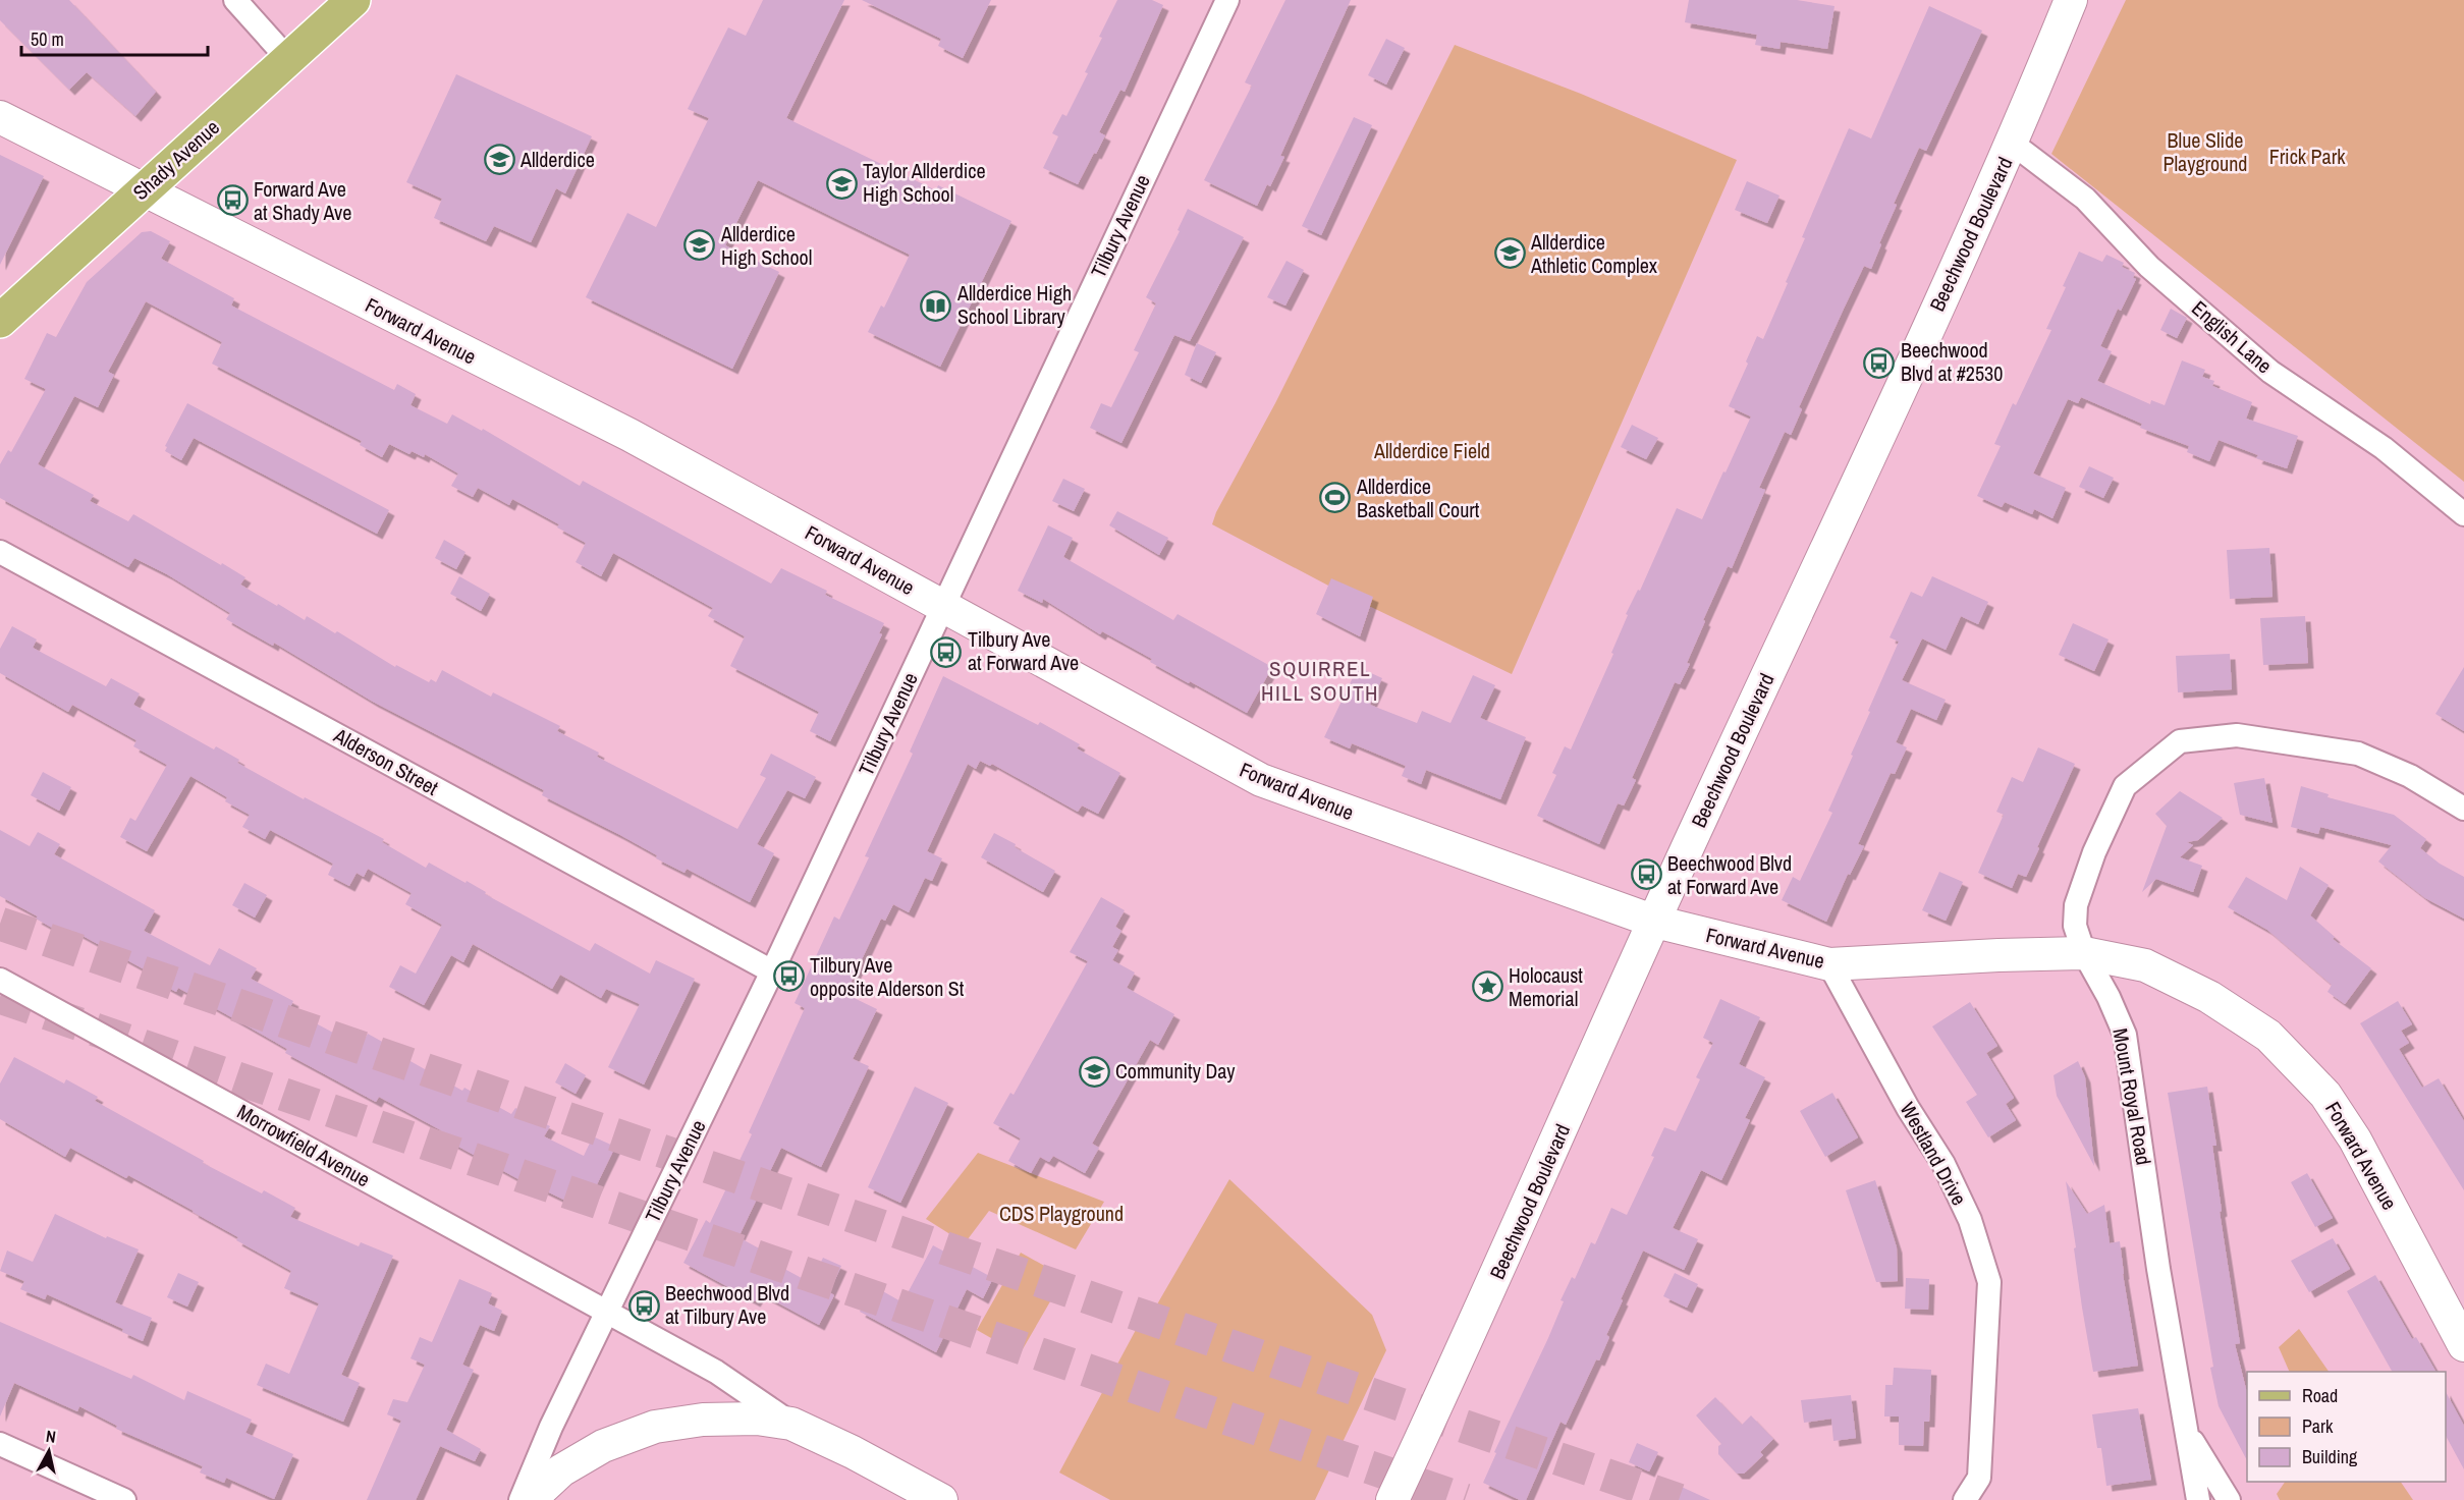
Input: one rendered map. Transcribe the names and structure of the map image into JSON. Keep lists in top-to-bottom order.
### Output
{
  "streets": {
    "main road": ["Shady Avenue", "Beechwood Boulevard", "Forward Avenue"],
    "street": [
      "Tilbury Avenue",
      "English Lane",
      "Alderson Street",
      "Mount Royal Road",
      "Morrowfield Avenue",
      "Westland Drive"
    ]
  },
  "crossings": [
    ["Shady Avenue", "Forward Avenue"],
    ["Tilbury Avenue", "Forward Avenue"],
    ["Tilbury Avenue", "Alderson Street"],
    ["Tilbury Avenue", "Morrowfield Avenue"],
    ["Beechwood Boulevard", "Forward Avenue"],
    ["Beechwood Boulevard", "English Lane"],
    ["Forward Avenue", "Mount Royal Road"],
    ["Forward Avenue", "Westland Drive"]
  ],
  "districts": ["SQUIRREL HILL SOUTH"],
  "parks": [
    "Blue Slide Playground",
    "Frick Park",
    "Allderdice Field",
    "CDS Playground"
  ],
  "places": {
    "school or university": [
      "Allderdice",
      "Taylor Allderdice High School",
      "Allderdice High School",
      "Allderdice Athletic Complex",
      "Community Day"
    ],
    "bus stop": [
      "Forward Ave at Shady Ave",
      "Beechwood Blvd at #2530",
      "Tilbury Ave at Forward Ave",
      "Beechwood Blvd at Forward Ave",
      "Tilbury Ave opposite Alderson St",
      "Beechwood Blvd at Tilbury Ave"
    ],
    "library": ["Allderdice High School Library"],
    "sports": ["Allderdice Basketball Court"],
    "place": ["Holocaust Memorial"]
  },
  "legend": ["Road", "Park", "Building"],
  "scale_bar": "50 m",
  "north": "top"
}
